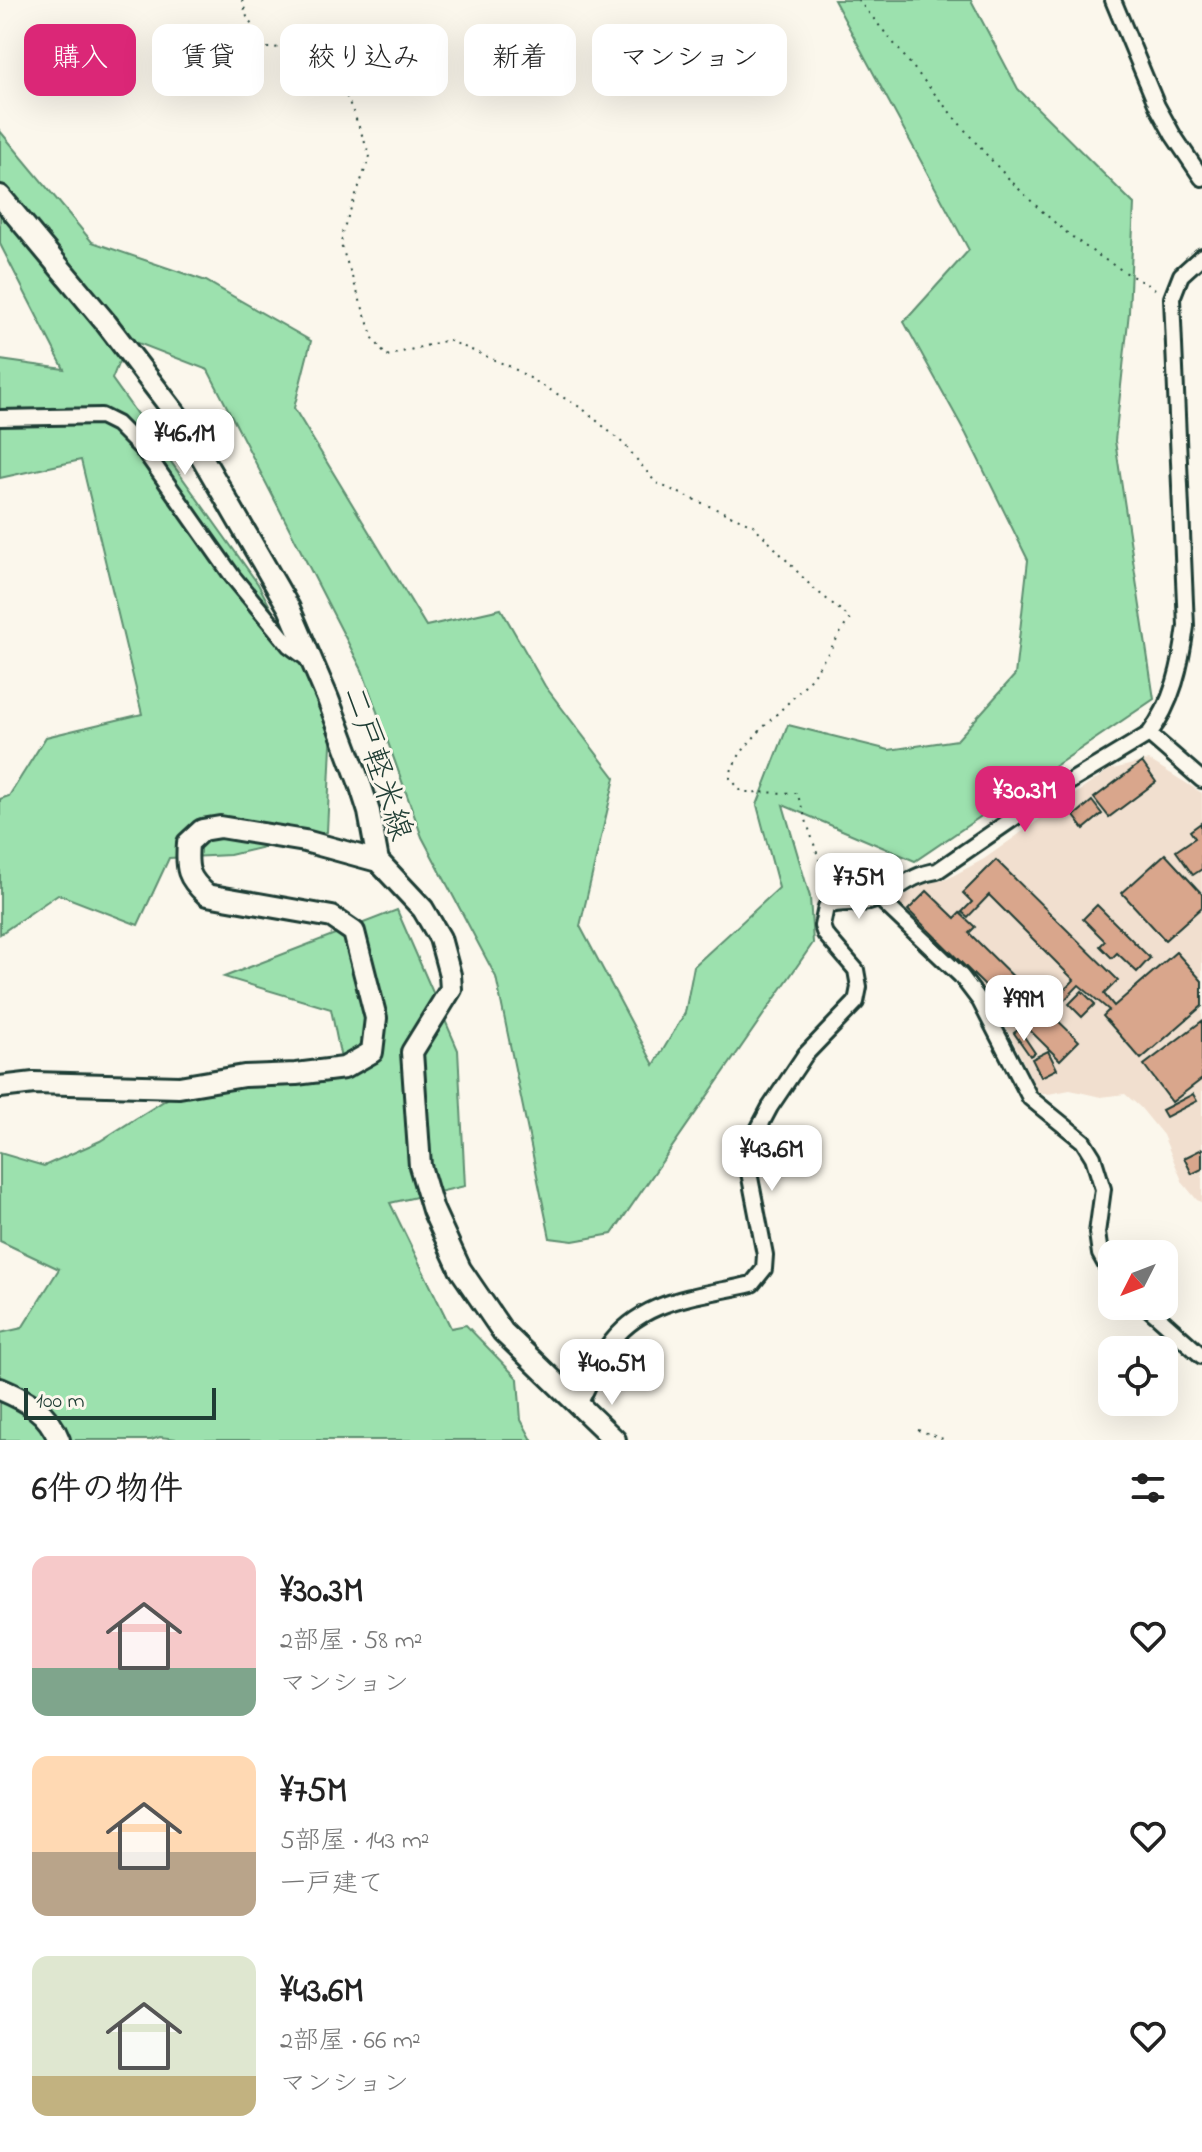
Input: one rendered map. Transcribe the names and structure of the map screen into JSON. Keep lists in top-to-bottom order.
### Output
{
  "streets": {
    "main road": ["二戸軽米線"]
  },
  "scale_bar": "100 m",
  "north": "bottom left",
  "page": {
    "chip": [
      "購入",
      "賃貸",
      "絞り込み",
      "新着",
      "マンション"
    ],
    "price": [
      "¥46.1M",
      "¥30.3M",
      "¥75M",
      "¥99M",
      "¥43.6M",
      "¥40.5M"
    ],
    "scale": "100 m",
    "heading": "6件の物件",
    "list": [
      {
        "name": "¥30.3M",
        "note": "2部屋 · 58 m² · マンション"
      },
      {
        "name": "¥75M",
        "note": "5部屋 · 143 m² · 一戸建て"
      },
      {
        "name": "¥43.6M",
        "note": "2部屋 · 66 m² · マンション"
      }
    ]
  }
}
